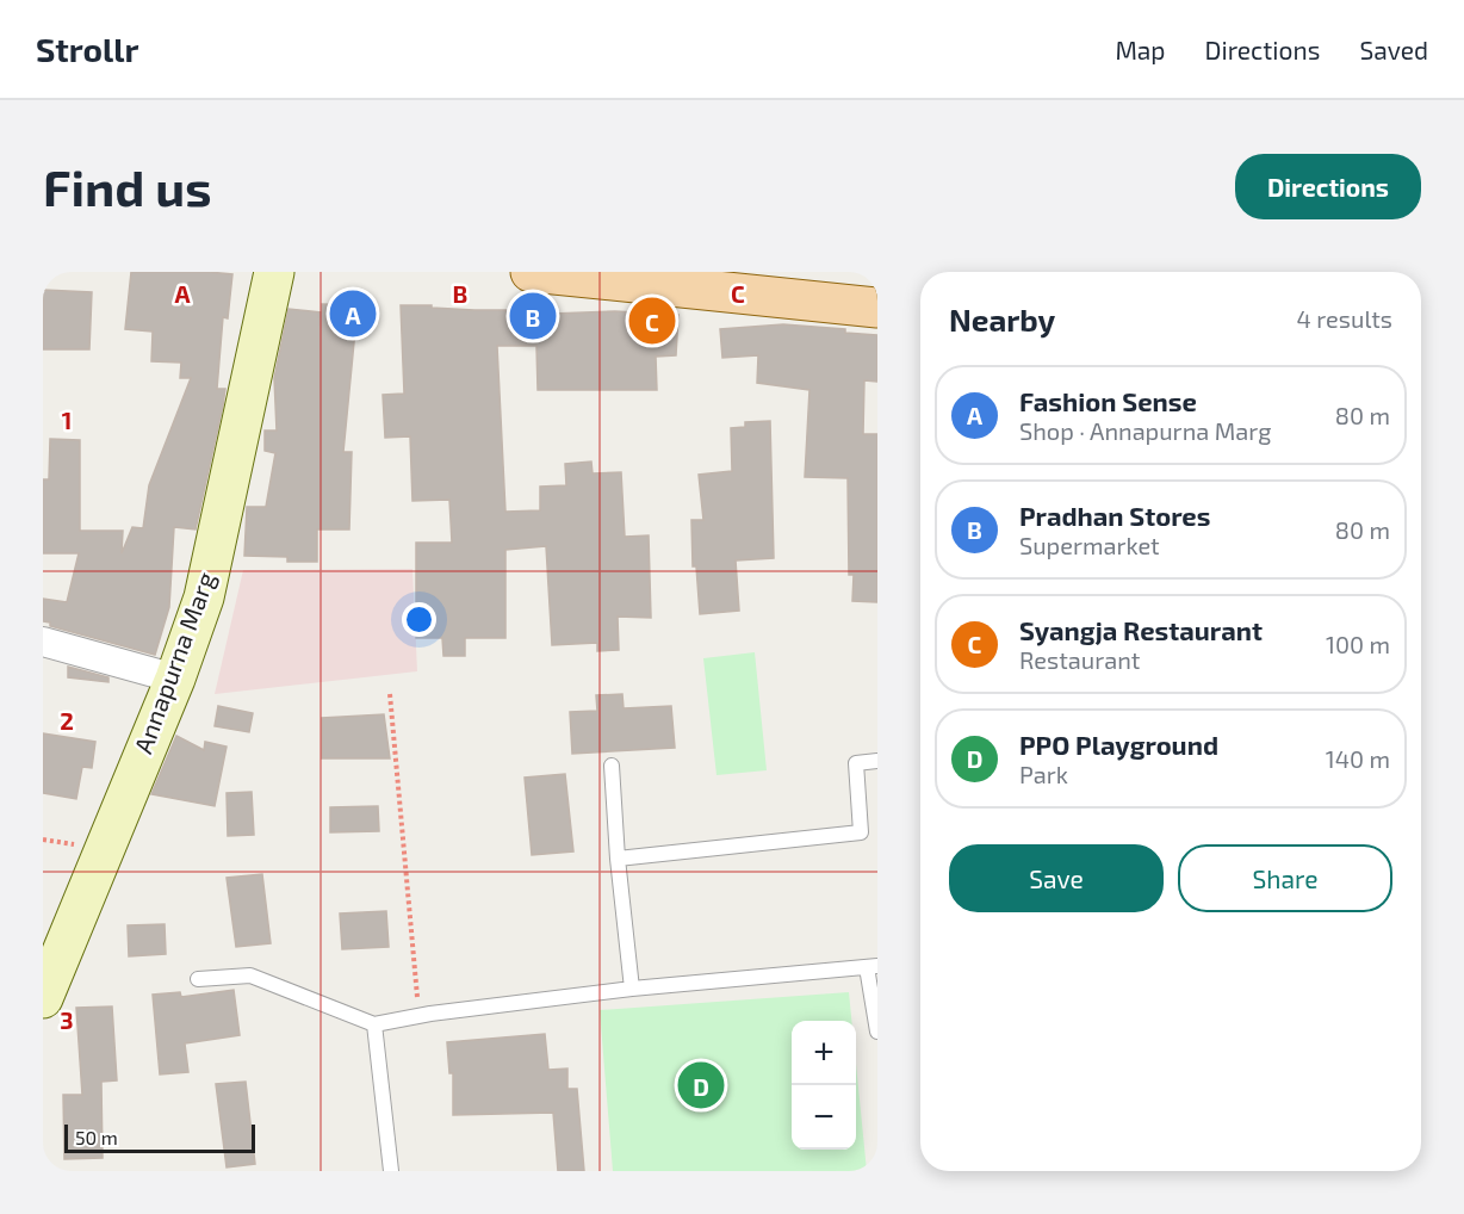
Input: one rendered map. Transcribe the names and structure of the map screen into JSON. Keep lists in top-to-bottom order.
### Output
{
  "streets": {
    "main road": ["Annapurna Marg"]
  },
  "scale_bar": "50 m",
  "page": {
    "header": "Strollr",
    "nav": ["Map", "Directions", "Saved"],
    "buttons": [
      "Directions",
      ["Save", "Share"]
    ],
    "title": "Find us",
    "heading": ["Nearby", "4 results"],
    "pins": [
      "A",
      "B",
      "C",
      "D"
    ],
    "list": [
      {
        "mark": "A",
        "name": "Fashion Sense",
        "note": "Shop · Annapurna Marg",
        "value": "80 m"
      },
      {
        "mark": "B",
        "name": "Pradhan Stores",
        "note": "Supermarket",
        "value": "80 m"
      },
      {
        "mark": "C",
        "name": "Syangja Restaurant",
        "note": "Restaurant",
        "value": "100 m"
      },
      {
        "mark": "D",
        "name": "PPO Playground",
        "note": "Park",
        "value": "140 m"
      }
    ],
    "map_buttons": ["+", "−"],
    "scale": "50 m"
  },
  "grid": {
    "columns": ["A", "B", "C"],
    "rows": ["1", "2", "3"]
  }
}
